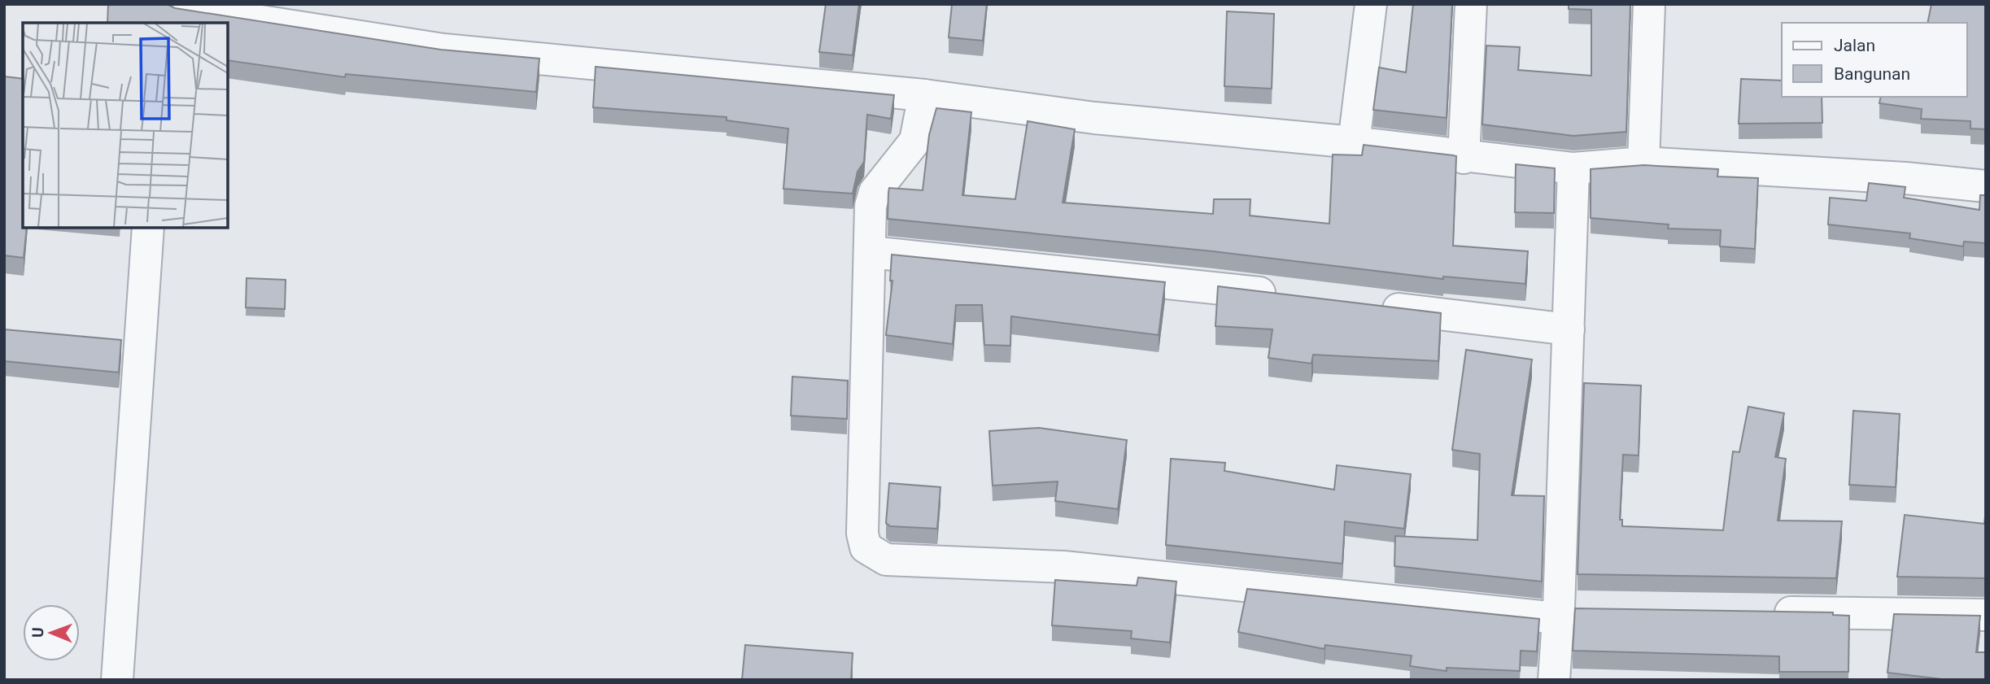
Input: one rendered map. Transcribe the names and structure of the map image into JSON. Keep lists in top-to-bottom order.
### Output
{
  "legend": ["Jalan", "Bangunan"],
  "north": "left"
}
